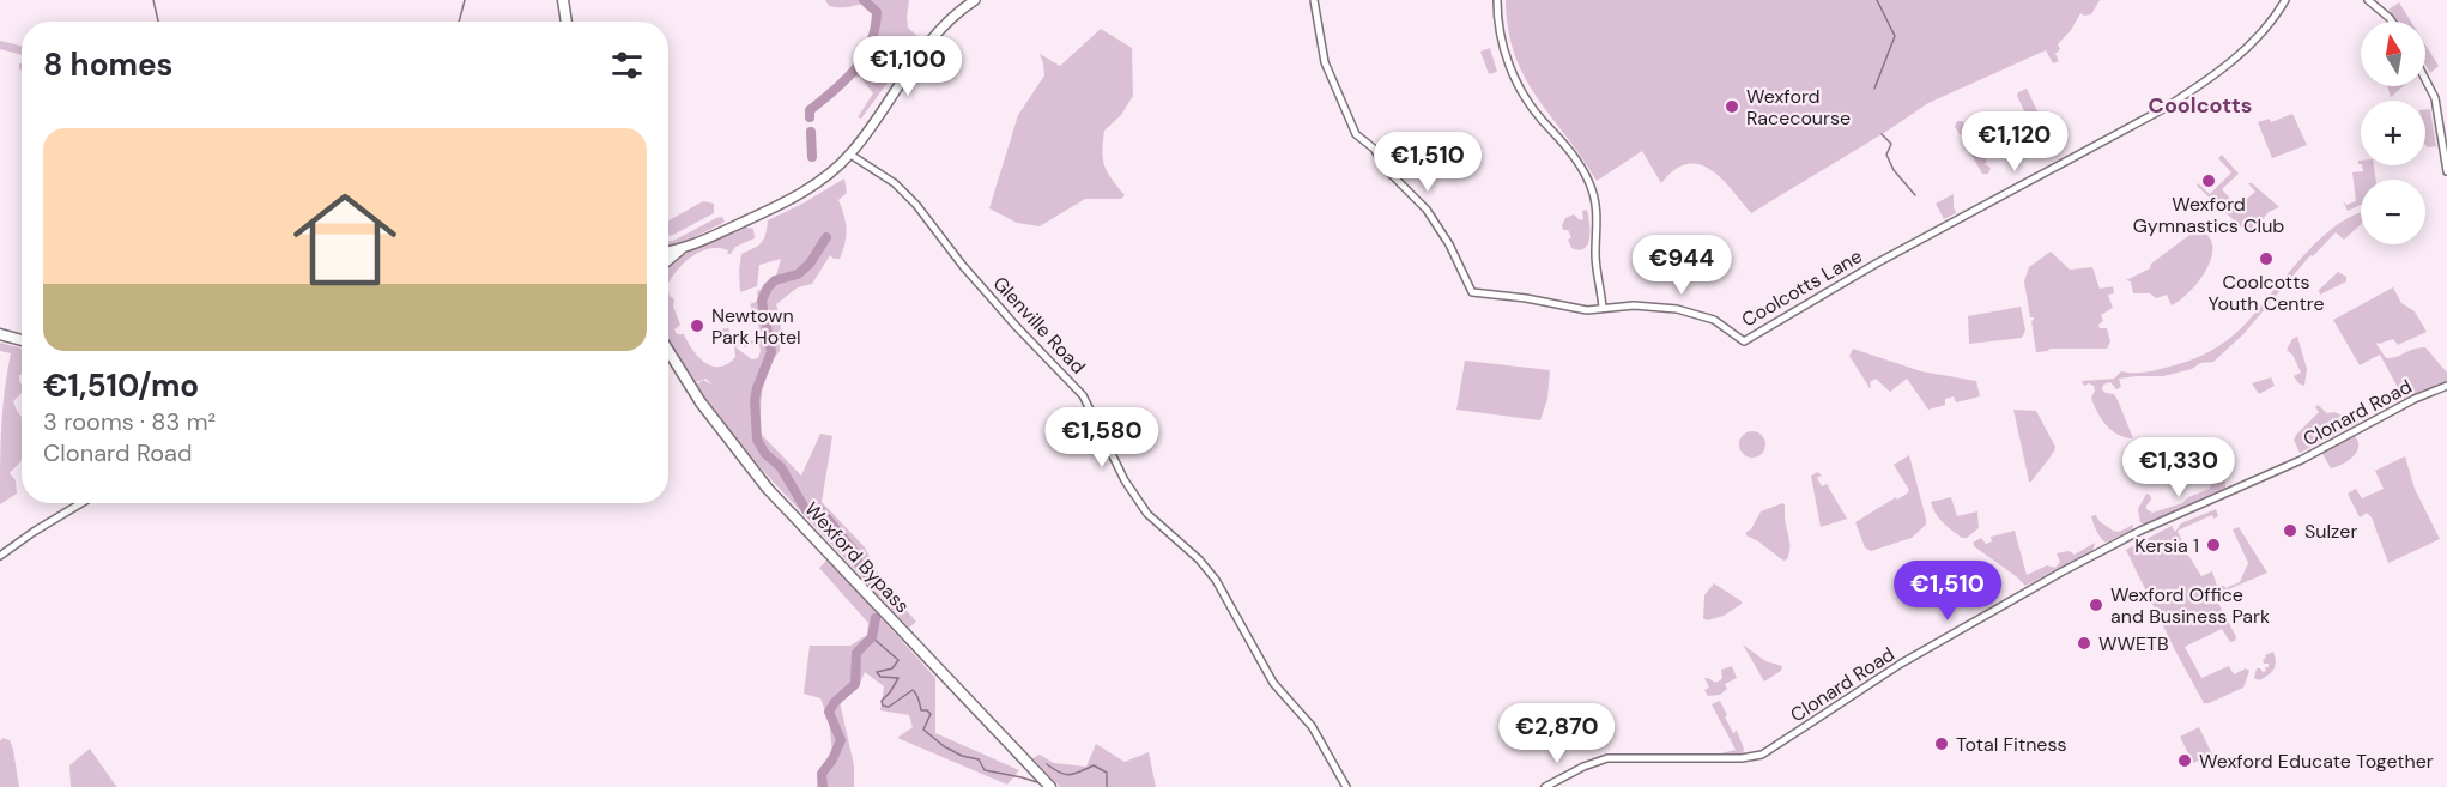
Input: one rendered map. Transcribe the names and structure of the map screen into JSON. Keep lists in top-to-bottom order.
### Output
{
  "streets": {
    "highway": ["Wexford Bypass"],
    "street": ["Coolcotts Lane", "Glenville Road", "Clonard Road"]
  },
  "districts": ["Coolcotts"],
  "places": [
    "Wexford Racecourse",
    "Wexford Gymnastics Club",
    "Coolcotts Youth Centre",
    "Newtown Park Hotel",
    "Sulzer",
    "Kersia 1",
    "Wexford Office and Business Park",
    "WWETB",
    "Total Fitness",
    "Wexford Educate Together"
  ],
  "north": "top",
  "page": {
    "map_buttons": ["+", "−"],
    "heading": "8 homes",
    "price": [
      "€1,100",
      "€1,120",
      "€1,510",
      "€944",
      "€1,580",
      "€1,330",
      "€1,510",
      "€2,870"
    ],
    "list": [
      {
        "name": "€1,510/mo",
        "note": "3 rooms · 83 m² · Clonard Road"
      }
    ]
  }
}
